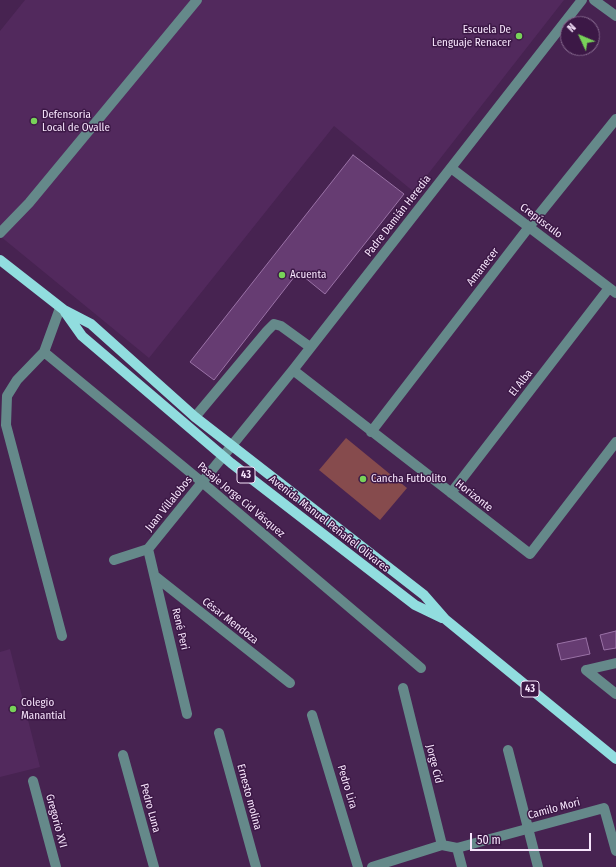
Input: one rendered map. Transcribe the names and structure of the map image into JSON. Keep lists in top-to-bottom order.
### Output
{
  "streets": {
    "main road": ["43", "Avenida Manuel Peñafiel Olivares"],
    "street": [
      "Padre Damián Heredia",
      "Crepúsculo",
      "Amanecer",
      "El Alba",
      "Horizonte",
      "Pasaje Jorge Cid Vásquez",
      "Juan Villalobos",
      "César Mendoza",
      "René Peri",
      "Jorge Cid",
      "Pedro Lira",
      "Ernesto molina",
      "Pedro Luna",
      "Camilo Mori",
      "Gregorio XVI"
    ]
  },
  "crossings": [
    ["Padre Damián Heredia", "Crepúsculo"],
    ["Padre Damián Heredia", "Horizonte"],
    ["Padre Damián Heredia", "Juan Villalobos"],
    ["Padre Damián Heredia", "Avenida Manuel Peñafiel Olivares"],
    ["Crepúsculo", "Amanecer"],
    ["Crepúsculo", "El Alba"],
    ["Amanecer", "Horizonte"],
    ["El Alba", "Horizonte"],
    ["Pasaje Jorge Cid Vásquez", "Juan Villalobos"],
    ["Juan Villalobos", "Avenida Manuel Peñafiel Olivares"],
    ["Juan Villalobos", "René Peri"],
    ["César Mendoza", "René Peri"],
    ["Jorge Cid", "Camilo Mori"]
  ],
  "places": [
    "Escuela De Lenguaje Renacer",
    "Defensoria Local de Ovalle",
    "Acuenta",
    "Cancha Futbolito",
    "Colegio Manantial"
  ],
  "scale_bar": "50 m",
  "north": "top left"
}
